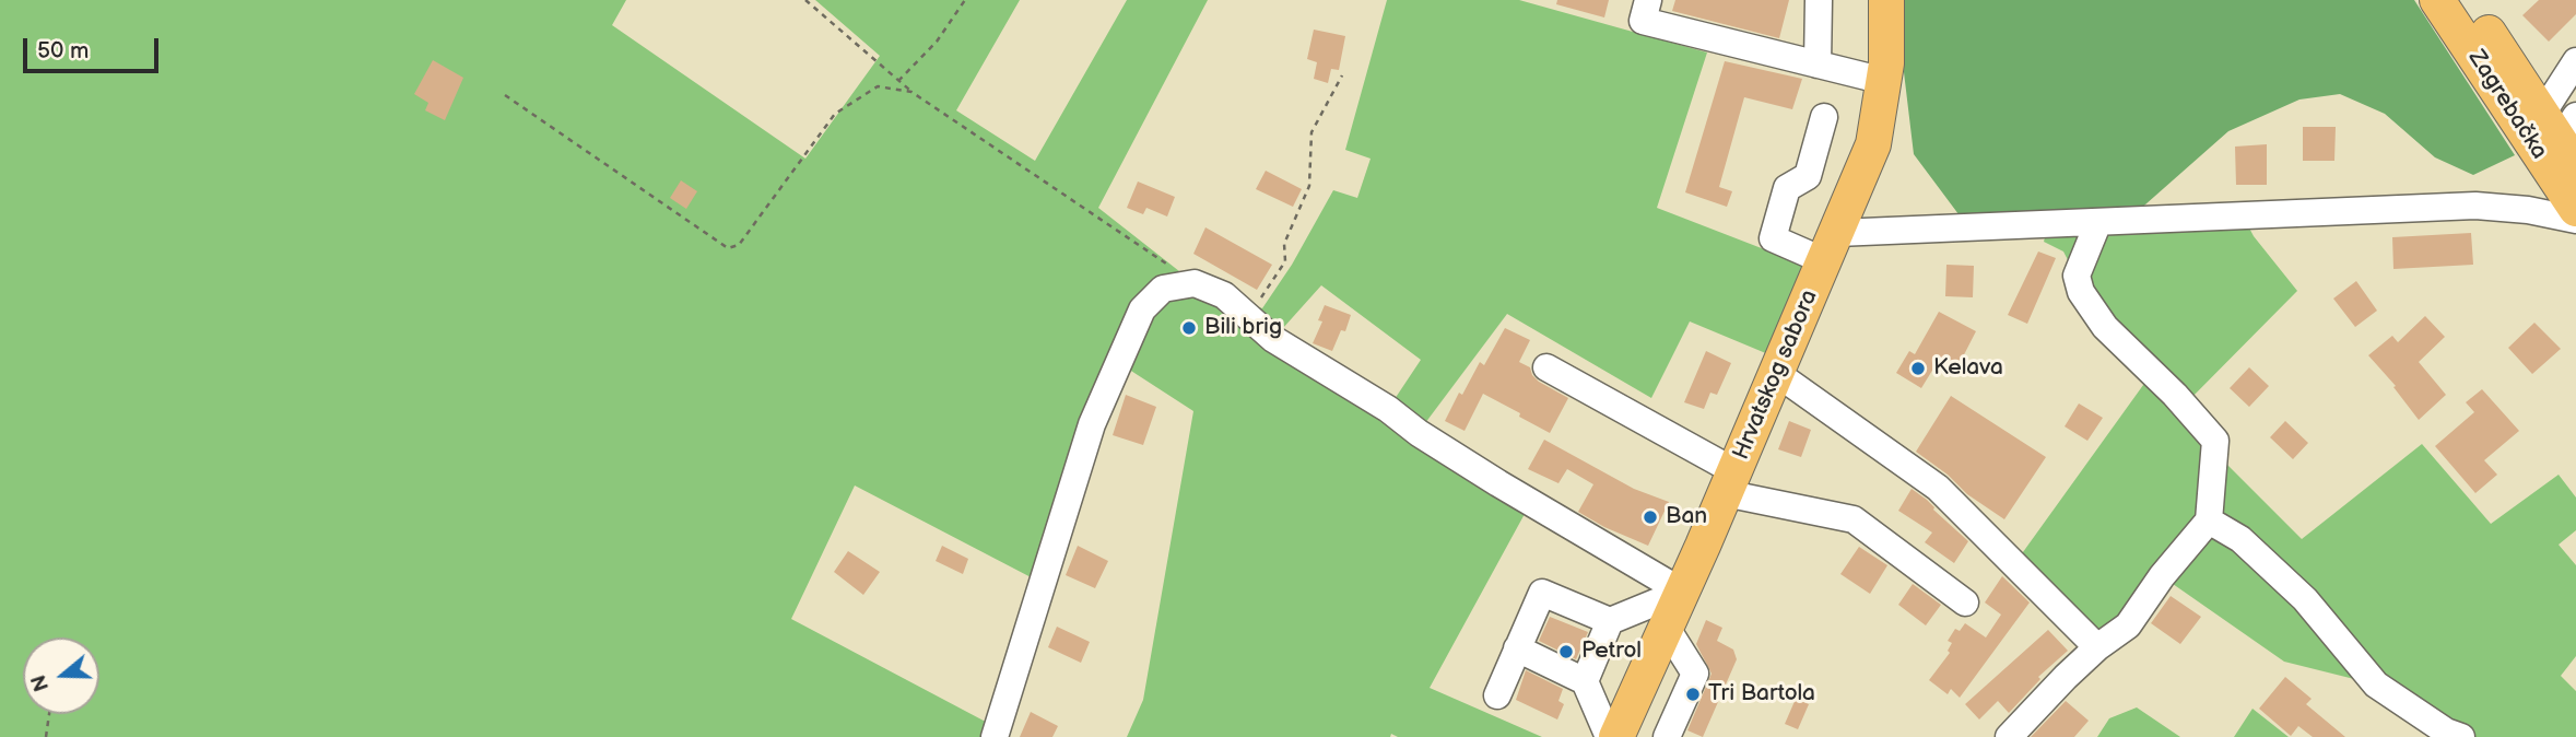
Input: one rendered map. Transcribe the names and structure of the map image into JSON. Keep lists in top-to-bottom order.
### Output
{
  "streets": {
    "main road": ["Zagrebačka", "Hrvatskog sabora"]
  },
  "places": [
    "Bili brig",
    "Kelava",
    "Ban",
    "Petrol",
    "Tri Bartola"
  ],
  "scale_bar": "50 m",
  "north": "left"
}
